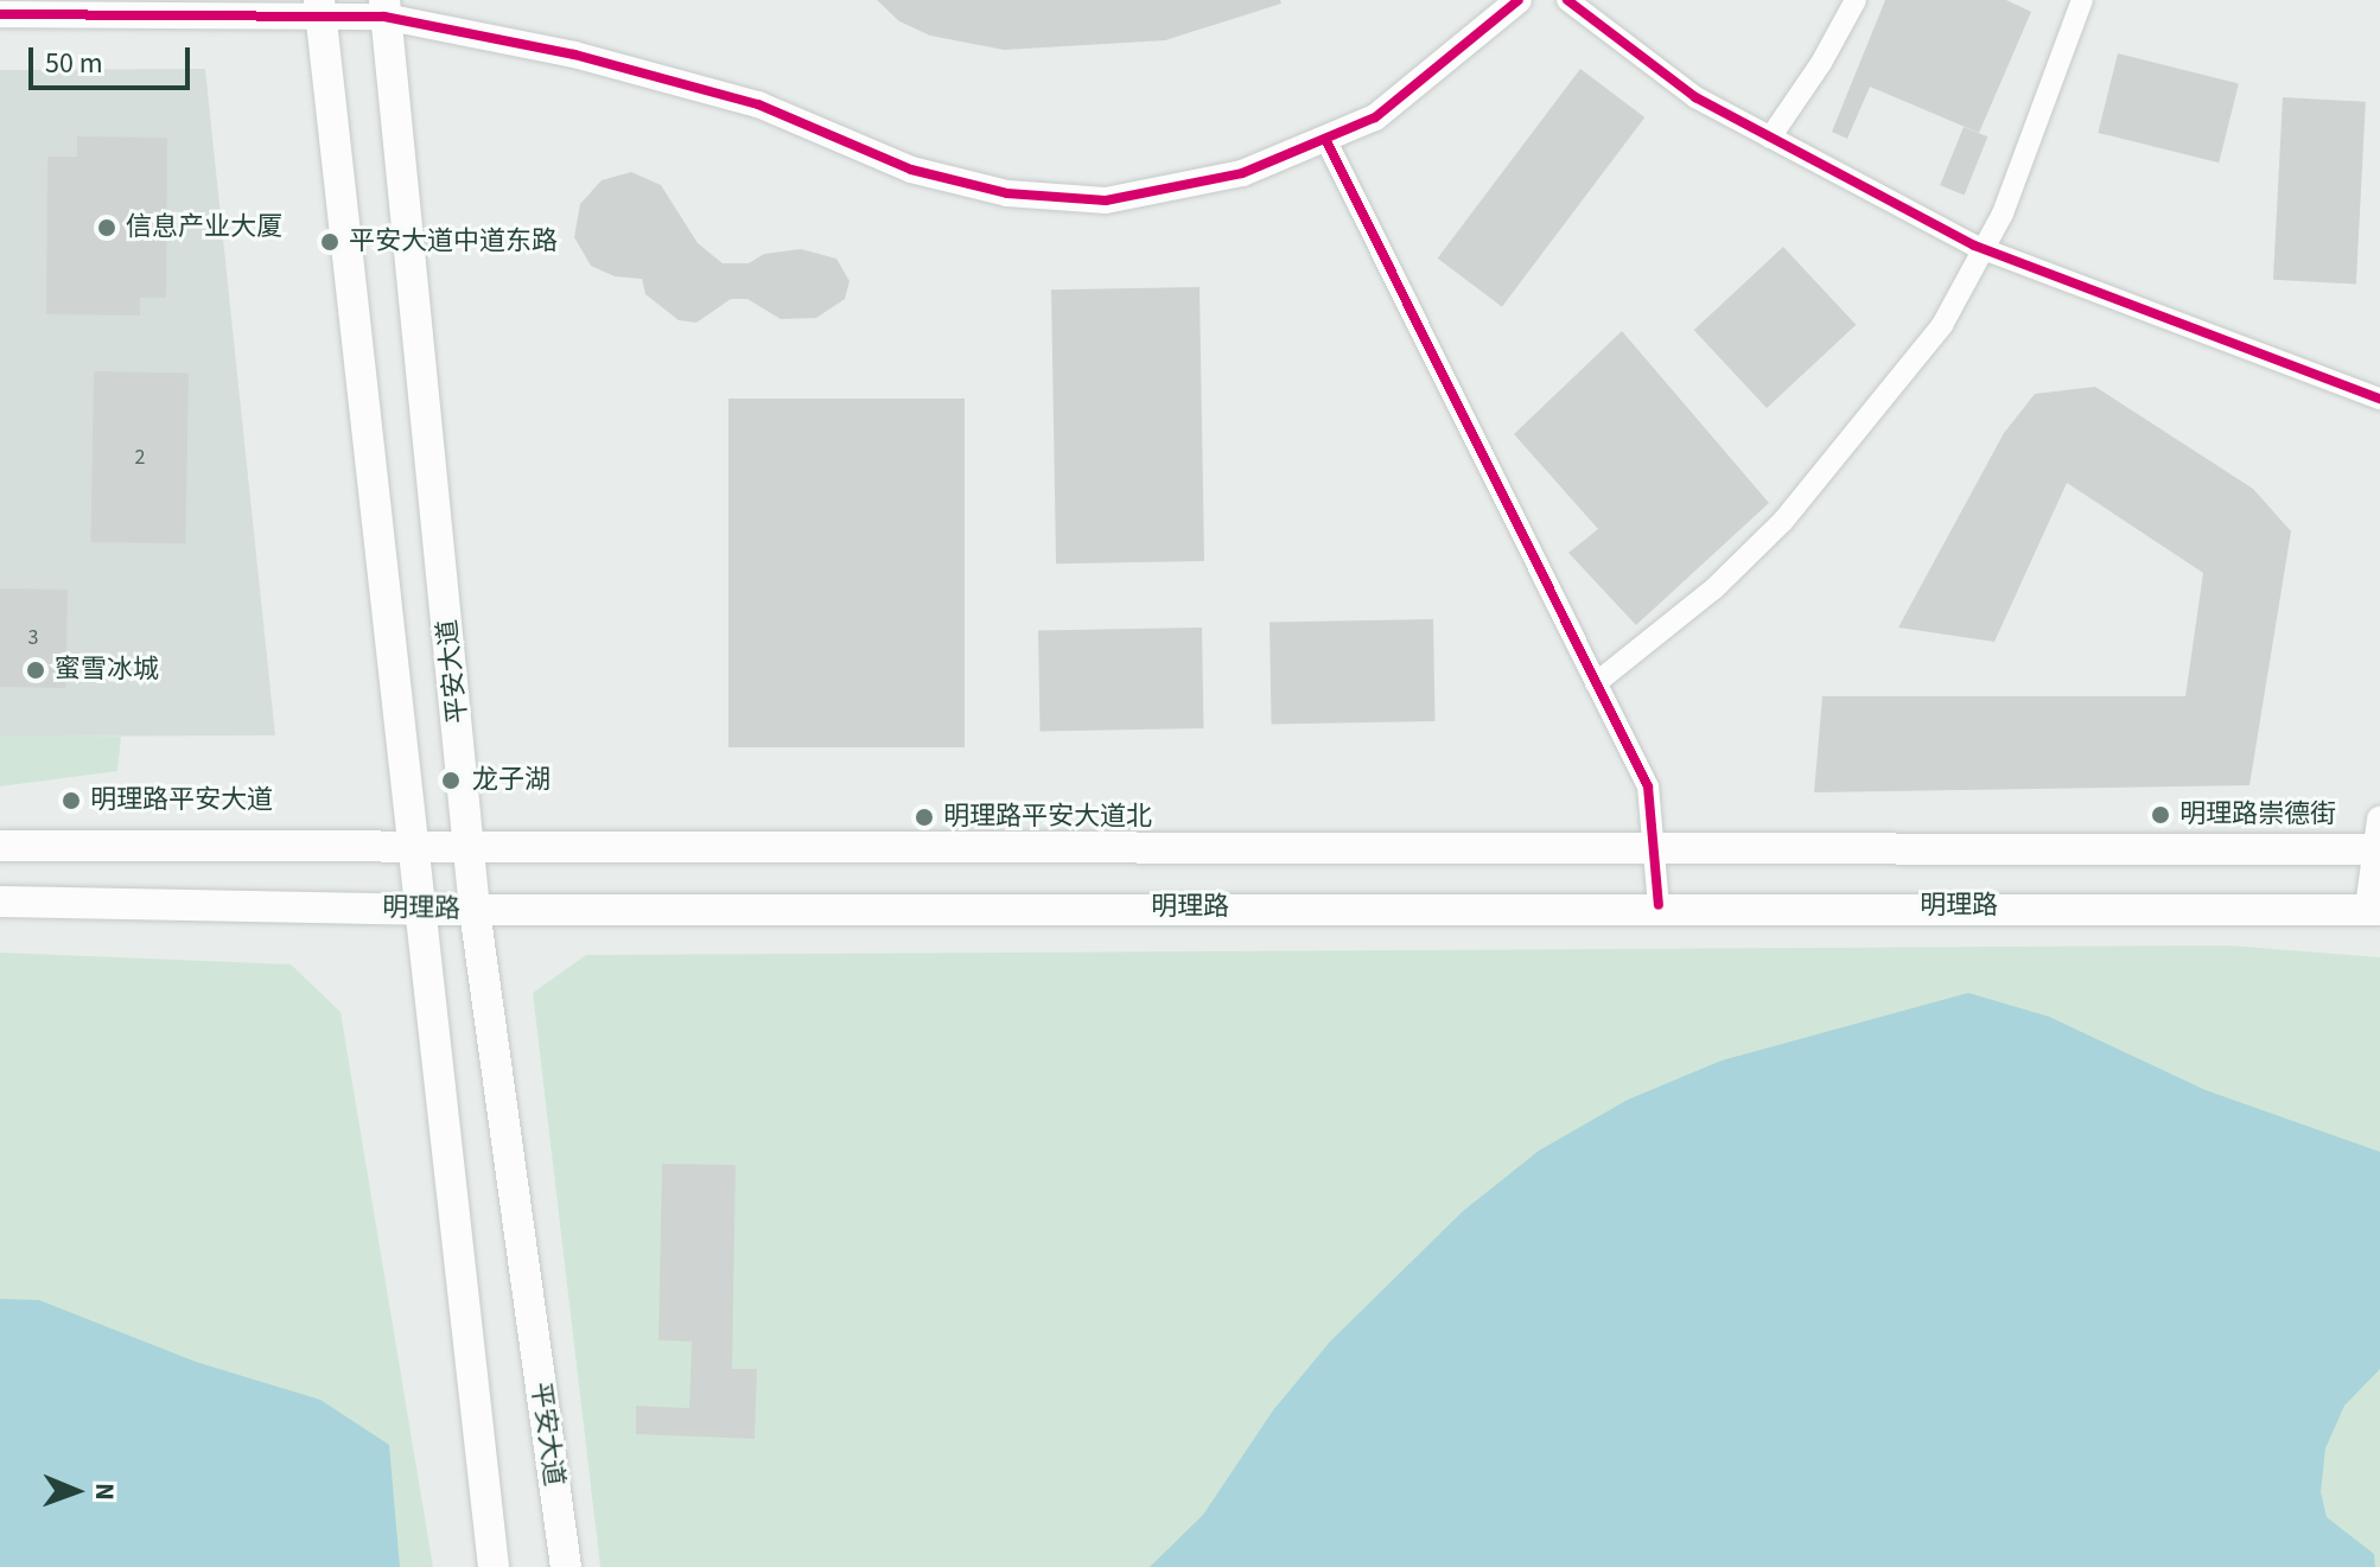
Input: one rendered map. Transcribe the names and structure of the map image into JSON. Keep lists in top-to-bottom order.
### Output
{
  "streets": {
    "main road": ["平安大道", "明理路"]
  },
  "crossings": [
    ["平安大道", "明理路"]
  ],
  "places": [
    "信息产业大厦",
    "平安大道中道东路",
    "蜜雪冰城",
    "龙子湖",
    "明理路平安大道",
    "明理路崇德街",
    "明理路平安大道北"
  ],
  "house_numbers": ["2", "3"],
  "scale_bar": "50 m",
  "north": "right"
}
